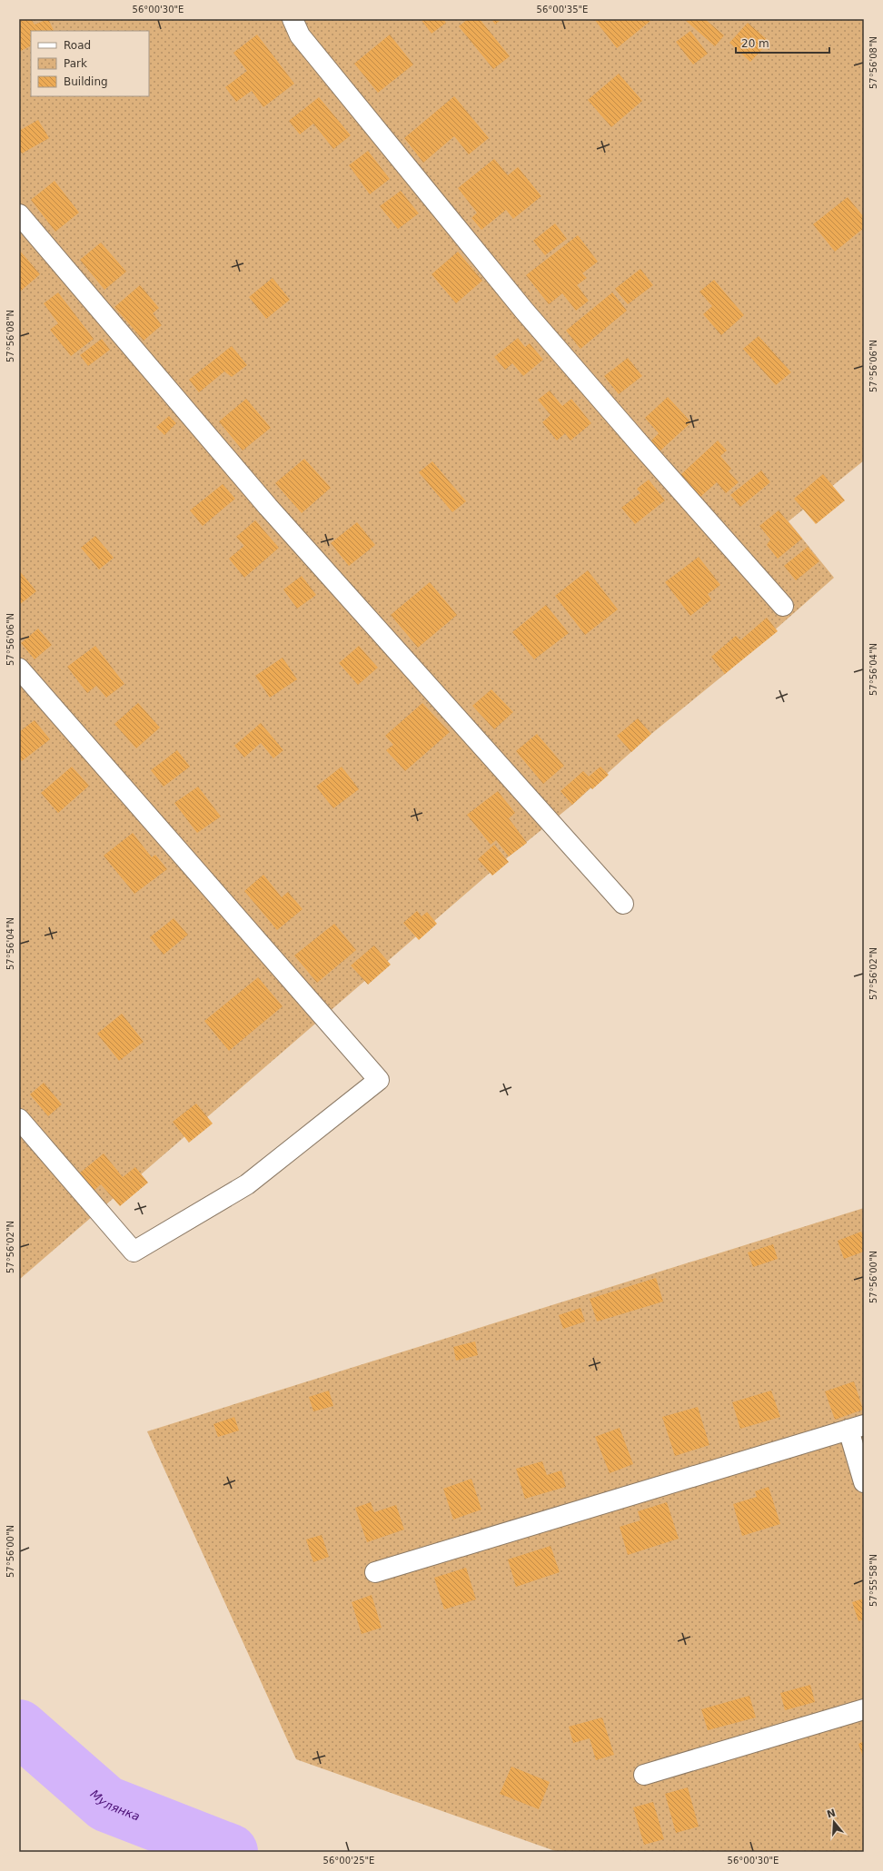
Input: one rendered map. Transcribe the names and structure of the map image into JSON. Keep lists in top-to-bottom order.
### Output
{
  "water": ["Мулянка"],
  "legend": ["Road", "Park", "Building"],
  "scale_bar": "20 m",
  "north": "top",
  "coordinates": [
    "56°00'30\"E",
    "56°00'35\"E",
    "57°56'08\"N",
    "57°56'06\"N",
    "57°56'04\"N",
    "57°56'02\"N",
    "57°56'00\"N",
    "57°55'58\"N",
    "56°00'25\"E"
  ]
}
